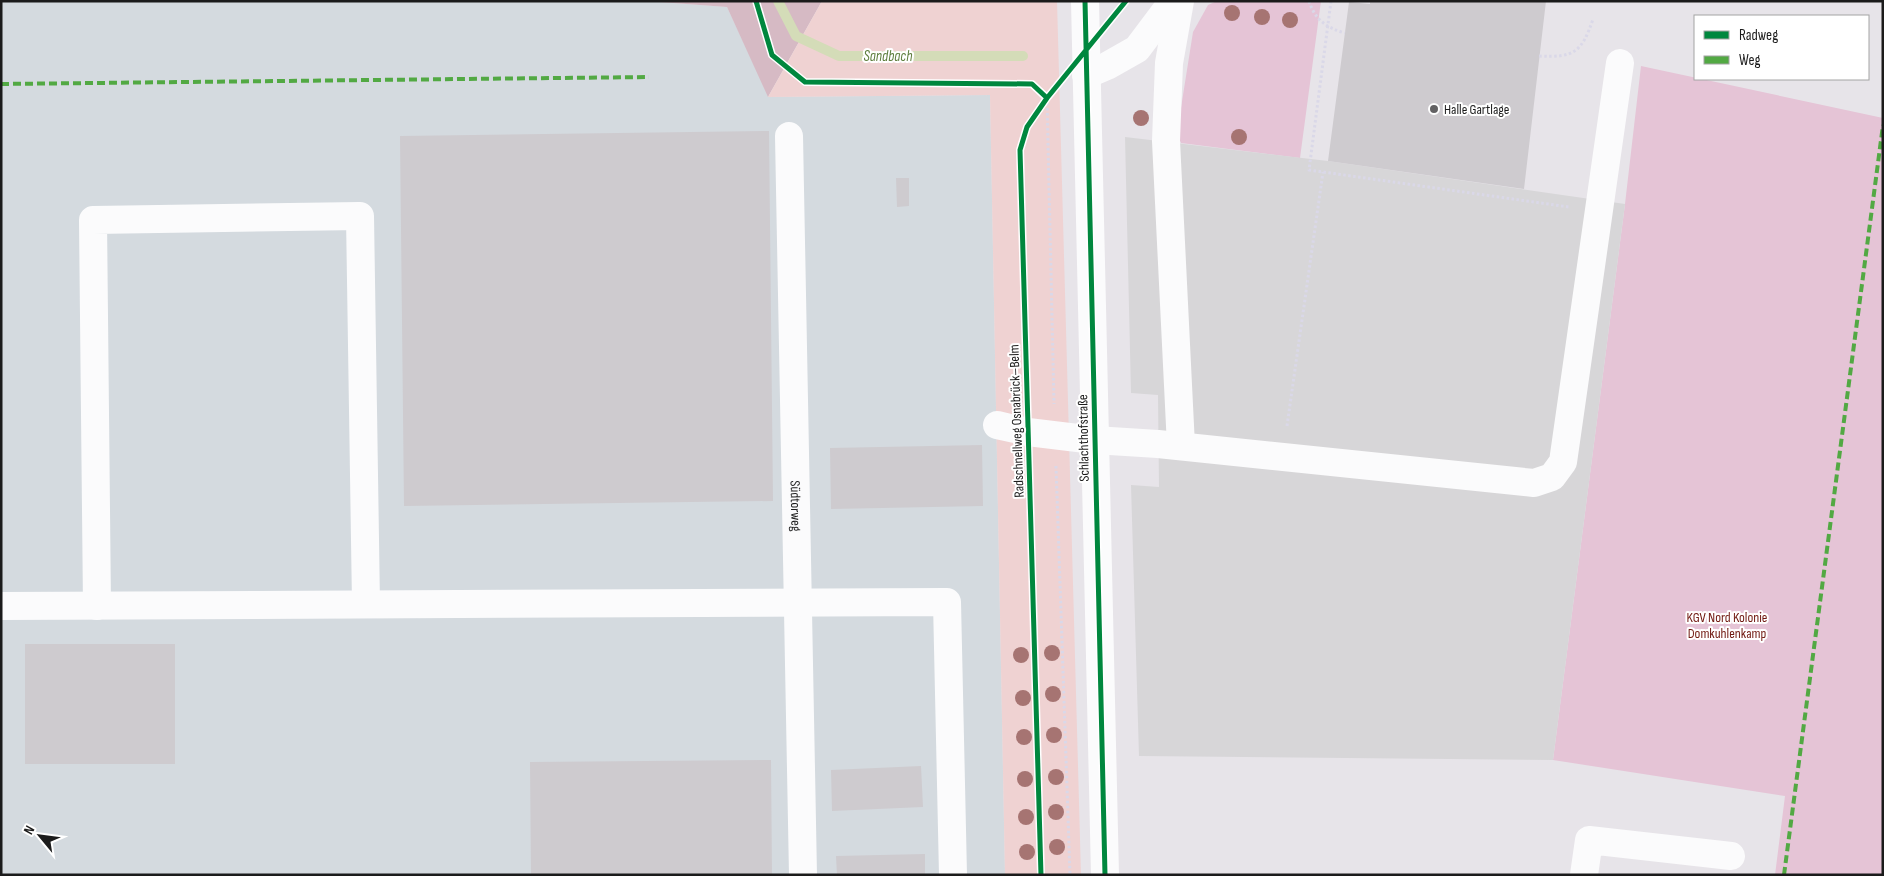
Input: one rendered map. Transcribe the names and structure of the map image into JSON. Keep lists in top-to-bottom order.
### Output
{
  "streets": {
    "street": ["Schlachthofstraße", "Südtorweg"],
    "cycle path": ["Radschnellweg Osnabrück–Belm"]
  },
  "water": ["Sandbach"],
  "parks": ["KGV Nord Kolonie Domkuhlenkamp"],
  "places": ["Halle Gartlage"],
  "legend": ["Radweg", "Weg"],
  "north": "top left"
}
